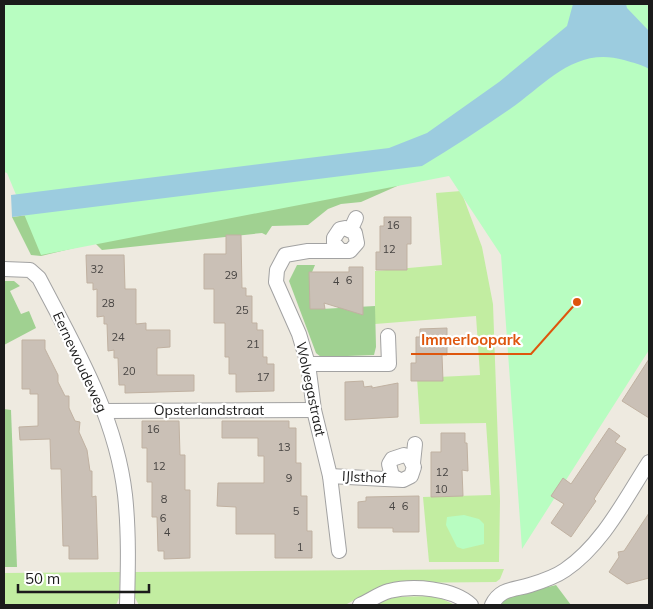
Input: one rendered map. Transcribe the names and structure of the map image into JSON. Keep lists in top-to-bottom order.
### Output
{
  "streets": {
    "street": [
      "Eernewoudeweg",
      "Wolvegastraat",
      "Opsterlandstraat",
      "IJlsthof"
    ]
  },
  "crossings": [
    ["Eernewoudeweg", "Opsterlandstraat"],
    ["Wolvegastraat", "Opsterlandstraat"],
    ["Wolvegastraat", "IJlsthof"]
  ],
  "places": ["Immerloopark"],
  "house_numbers": [
    "16",
    "12",
    "32",
    "29",
    "6",
    "4",
    "28",
    "25",
    "24",
    "21",
    "20",
    "17",
    "16",
    "13",
    "12",
    "12",
    "9",
    "10",
    "8",
    "4",
    "6",
    "5",
    "6",
    "4",
    "1"
  ],
  "scale_bar": "50 m"
}
